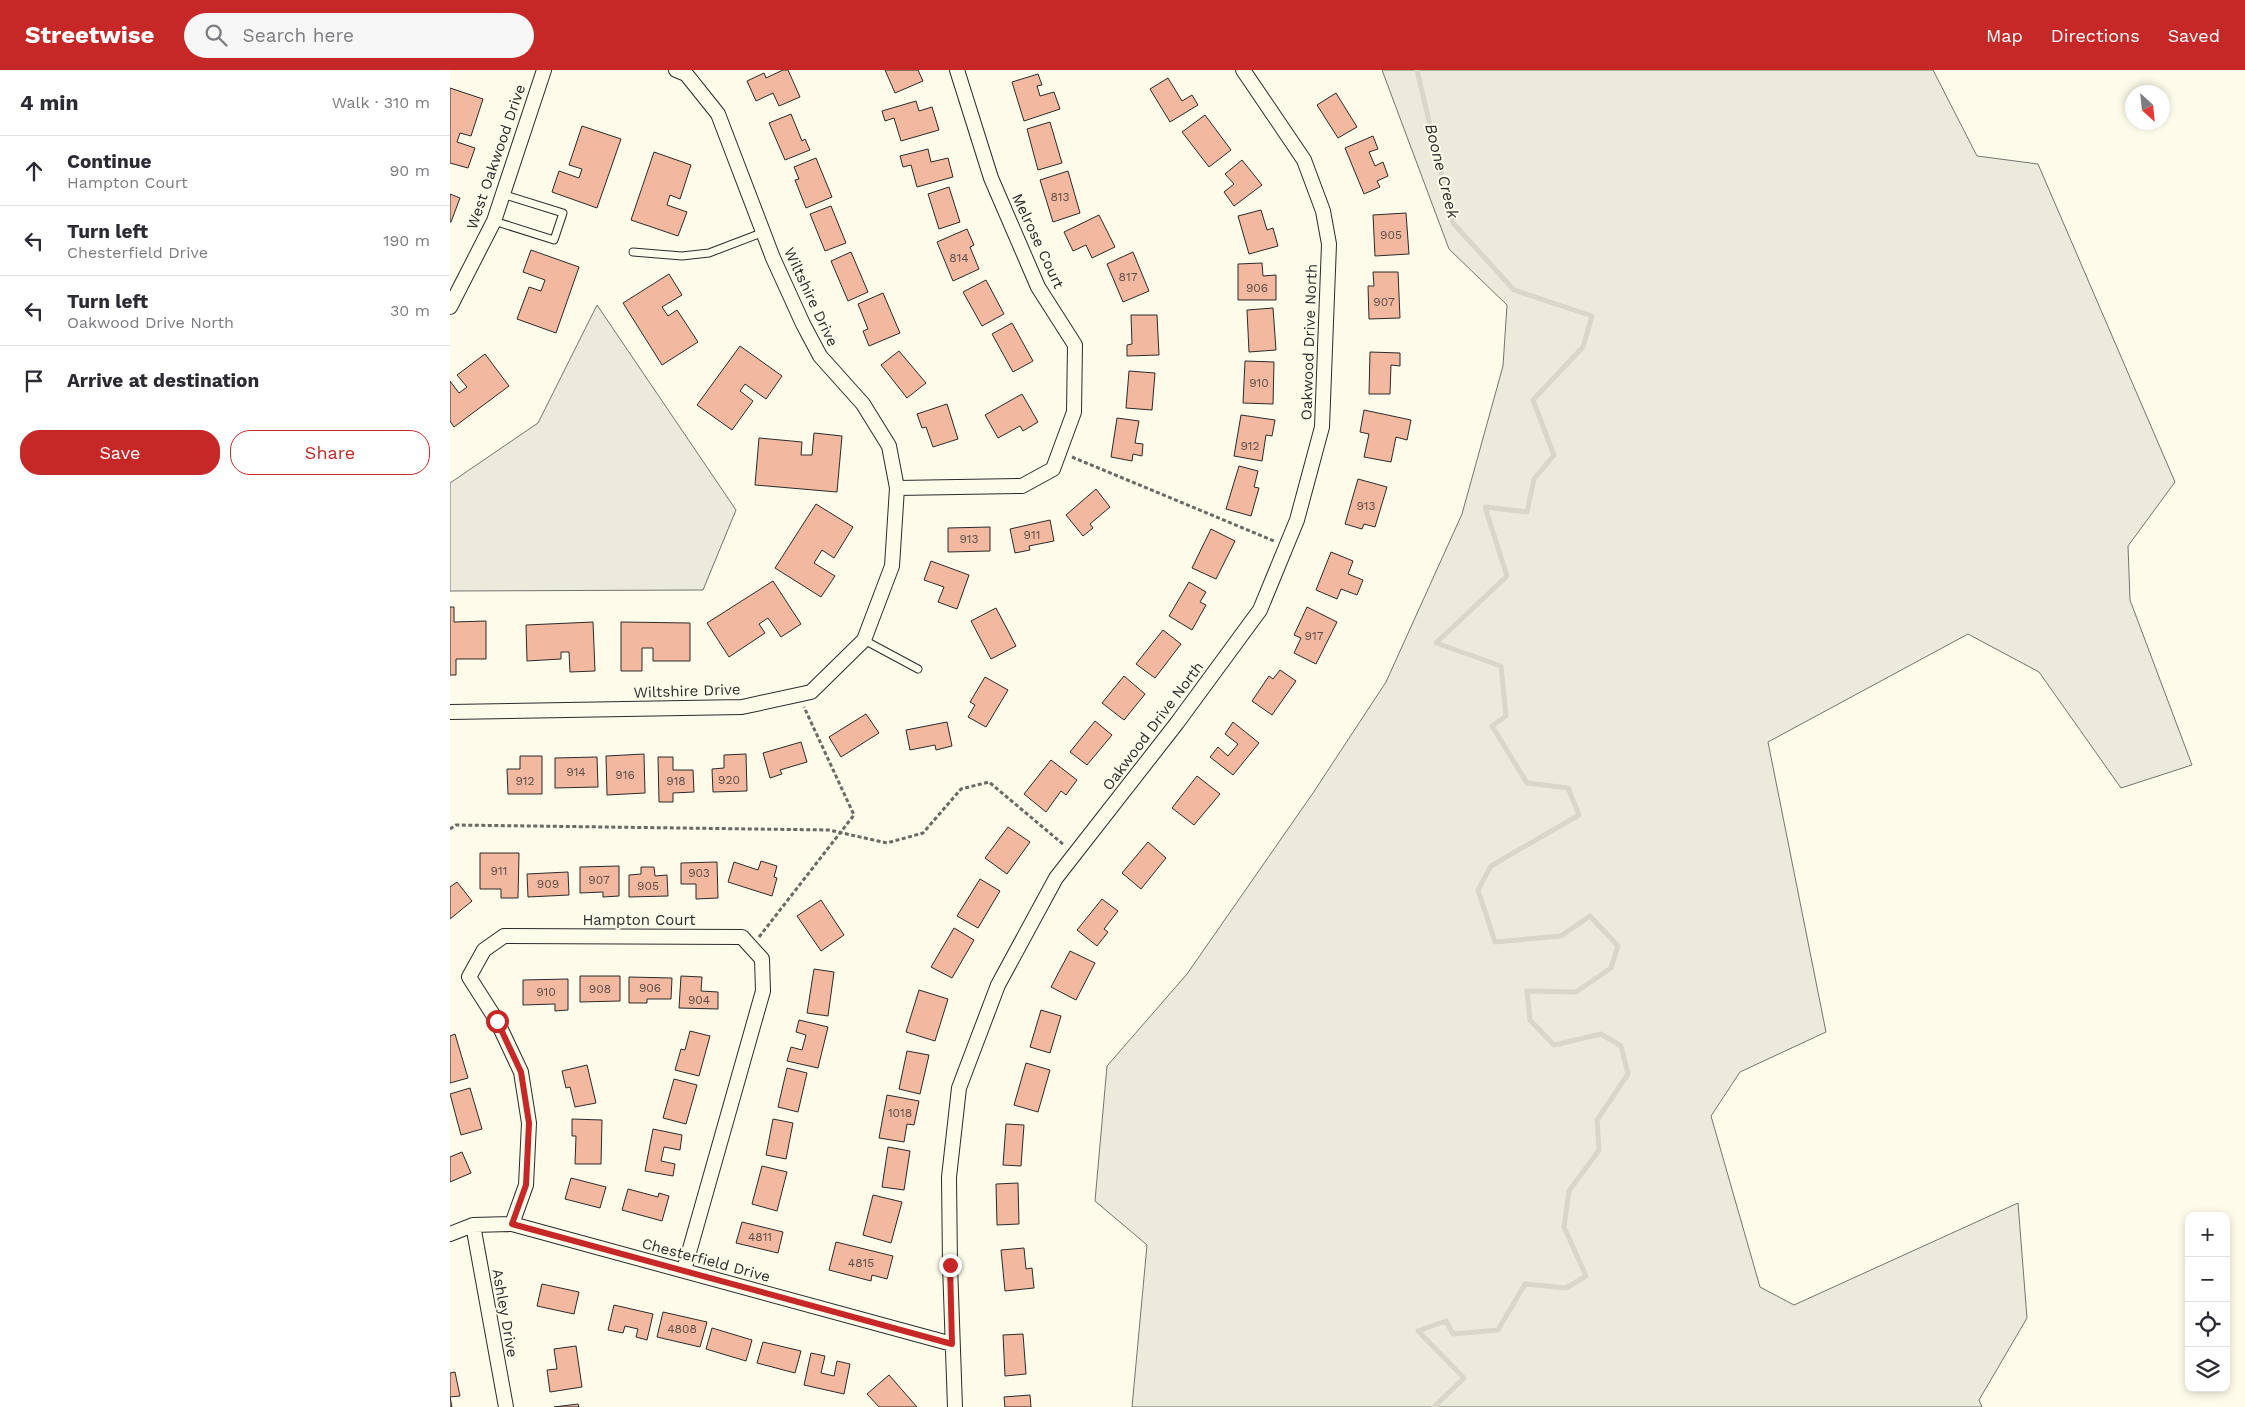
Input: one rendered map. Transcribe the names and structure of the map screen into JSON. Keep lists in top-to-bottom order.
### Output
{
  "streets": {
    "street": [
      "West Oakwood Drive",
      "Melrose Court",
      "Wiltshire Drive",
      "Oakwood Drive North",
      "Hampton Court",
      "Chesterfield Drive",
      "Ashley Drive"
    ]
  },
  "crossings": [
    ["Melrose Court", "Wiltshire Drive"],
    ["Oakwood Drive North", "Chesterfield Drive"],
    ["Hampton Court", "Chesterfield Drive"],
    ["Chesterfield Drive", "Ashley Drive"]
  ],
  "water": ["Boone Creek"],
  "house_numbers": [
    "813",
    "905",
    "814",
    "817",
    "906",
    "907",
    "910",
    "912",
    "913",
    "911",
    "913",
    "917",
    "914",
    "916",
    "920",
    "912",
    "918",
    "911",
    "903",
    "907",
    "909",
    "905",
    "906",
    "908",
    "910",
    "904",
    "1018",
    "4811",
    "4815",
    "4808"
  ],
  "north": "bottom right",
  "page": {
    "header": "Streetwise",
    "search": "Search here",
    "nav": ["Map", "Directions", "Saved"],
    "heading": ["4 min", "Walk · 310 m"],
    "list": [
      ["Continue", "Hampton Court", "90 m"],
      ["Turn left", "Chesterfield Drive", "190 m"],
      ["Turn left", "Oakwood Drive North", "30 m"],
      "Arrive at destination"
    ],
    "buttons": ["Save", "Share"],
    "map_buttons": ["+", "−"]
  }
}
